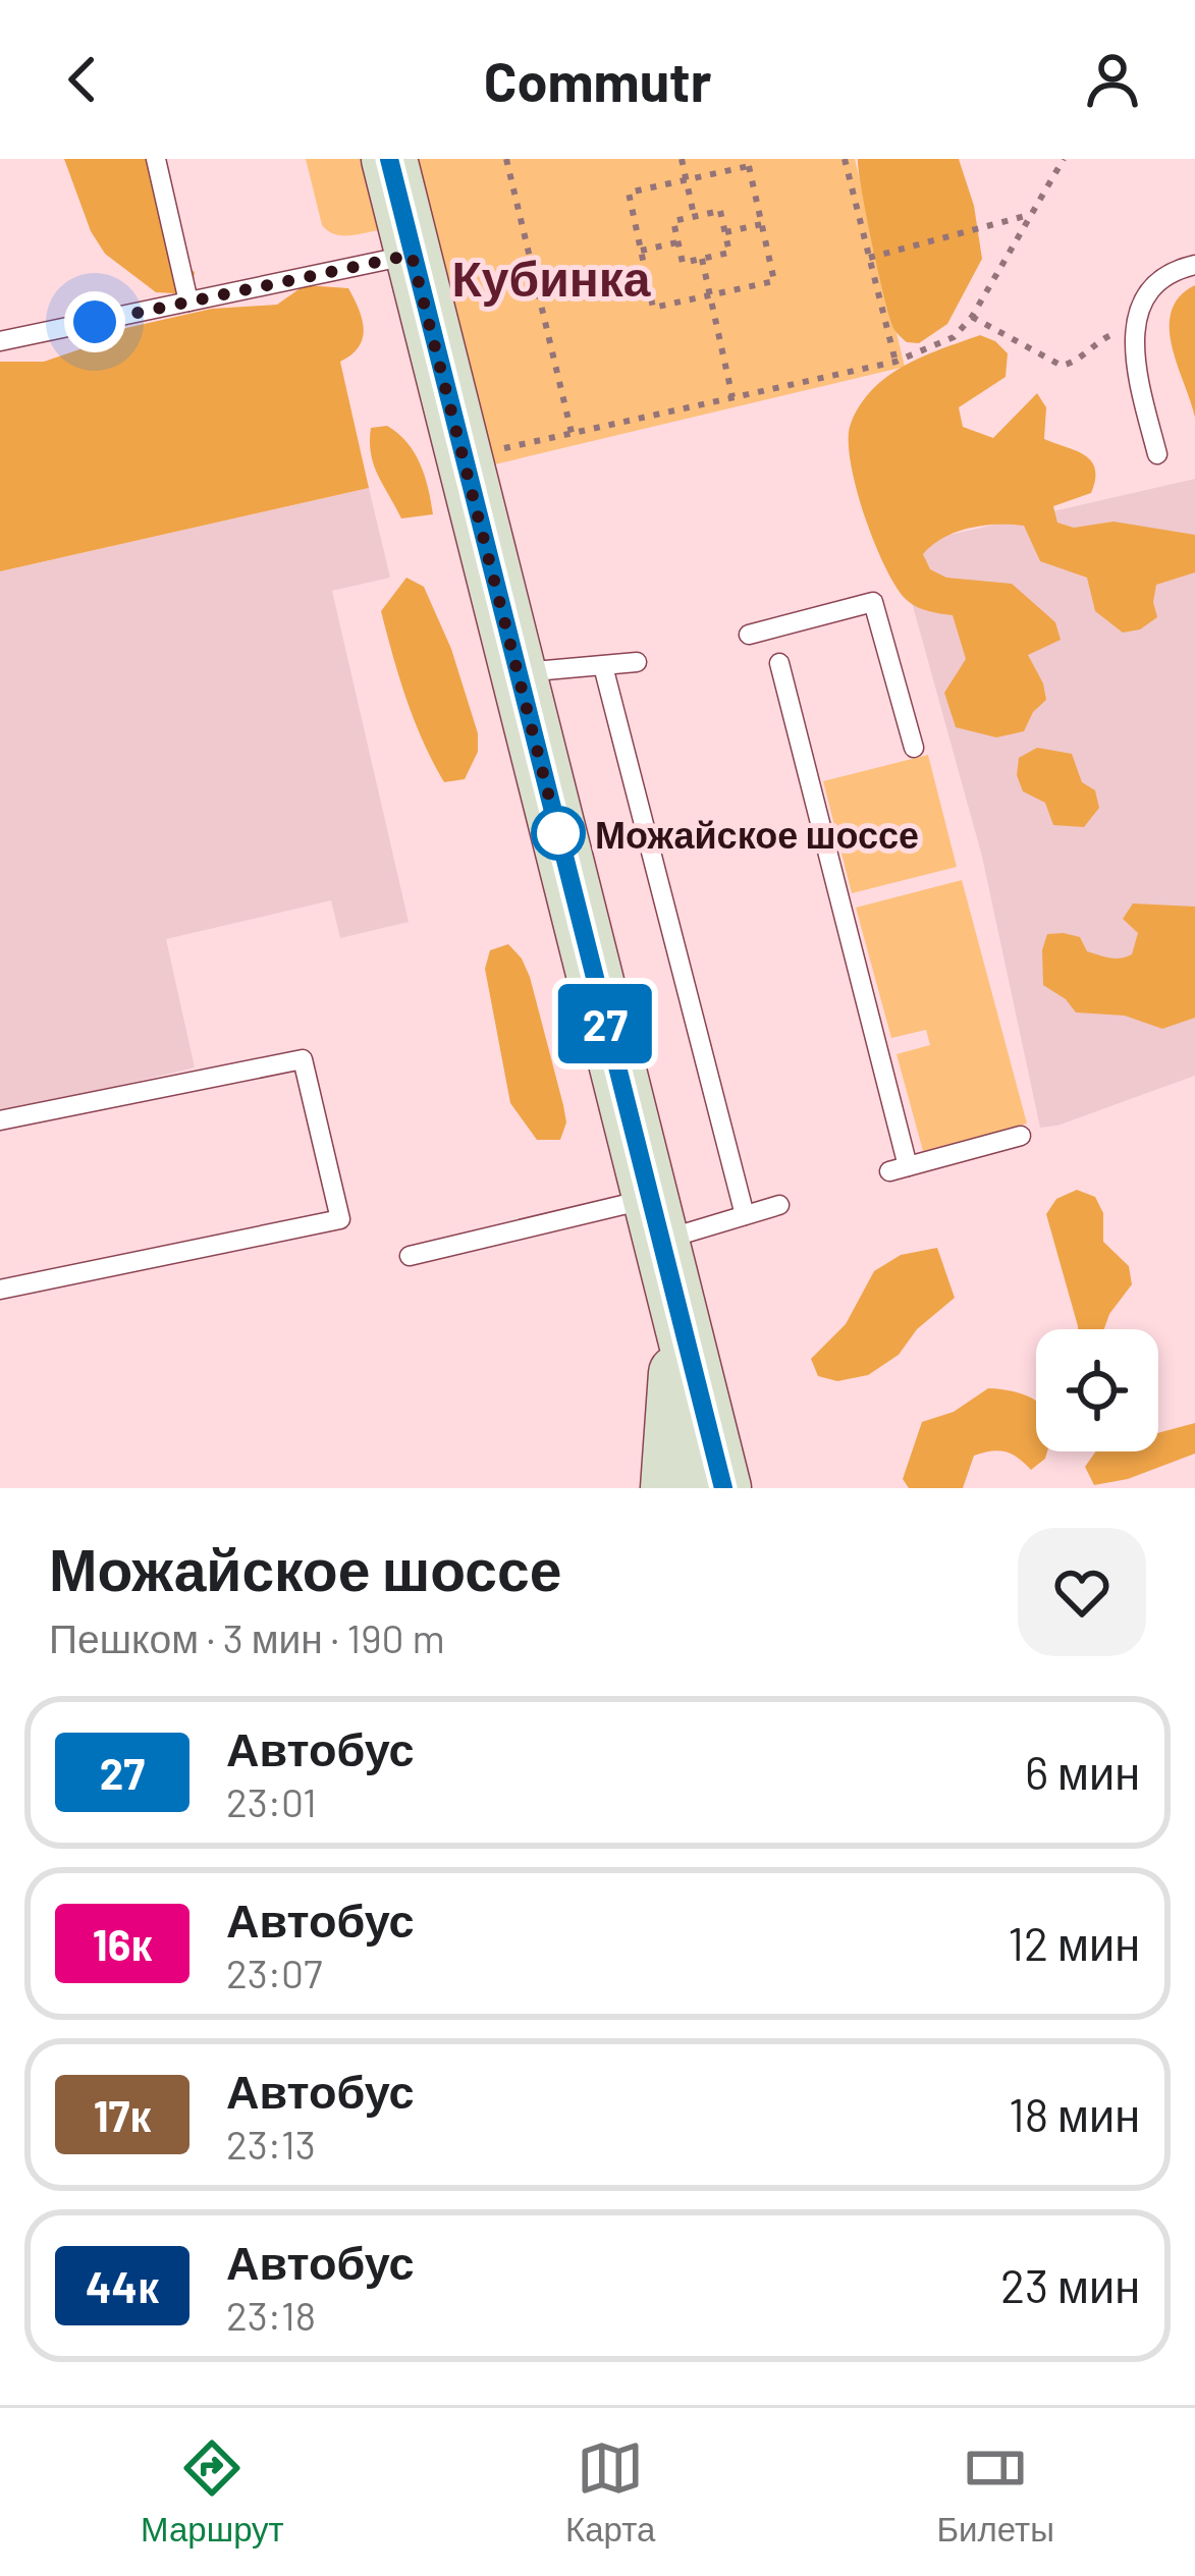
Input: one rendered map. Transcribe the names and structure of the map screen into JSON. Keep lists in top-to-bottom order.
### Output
{
  "districts": ["Кубинка"],
  "places": ["Можайское шоссе"],
  "lines": ["bus line 27"],
  "page": {
    "header": "Commutr",
    "on_map": "27",
    "heading": ["Можайское шоссе", "Пешком · 3 мин · 190 m"],
    "list": [
      {
        "mark": "27",
        "name": "Автобус",
        "note": "23:01",
        "value": "6 мин"
      },
      {
        "mark": "16к",
        "name": "Автобус",
        "note": "23:07",
        "value": "12 мин"
      },
      {
        "mark": "17к",
        "name": "Автобус",
        "note": "23:13",
        "value": "18 мин"
      },
      {
        "mark": "44к",
        "name": "Автобус",
        "note": "23:18",
        "value": "23 мин"
      }
    ],
    "tabs": ["Маршрут", "Карта", "Билеты"]
  }
}
